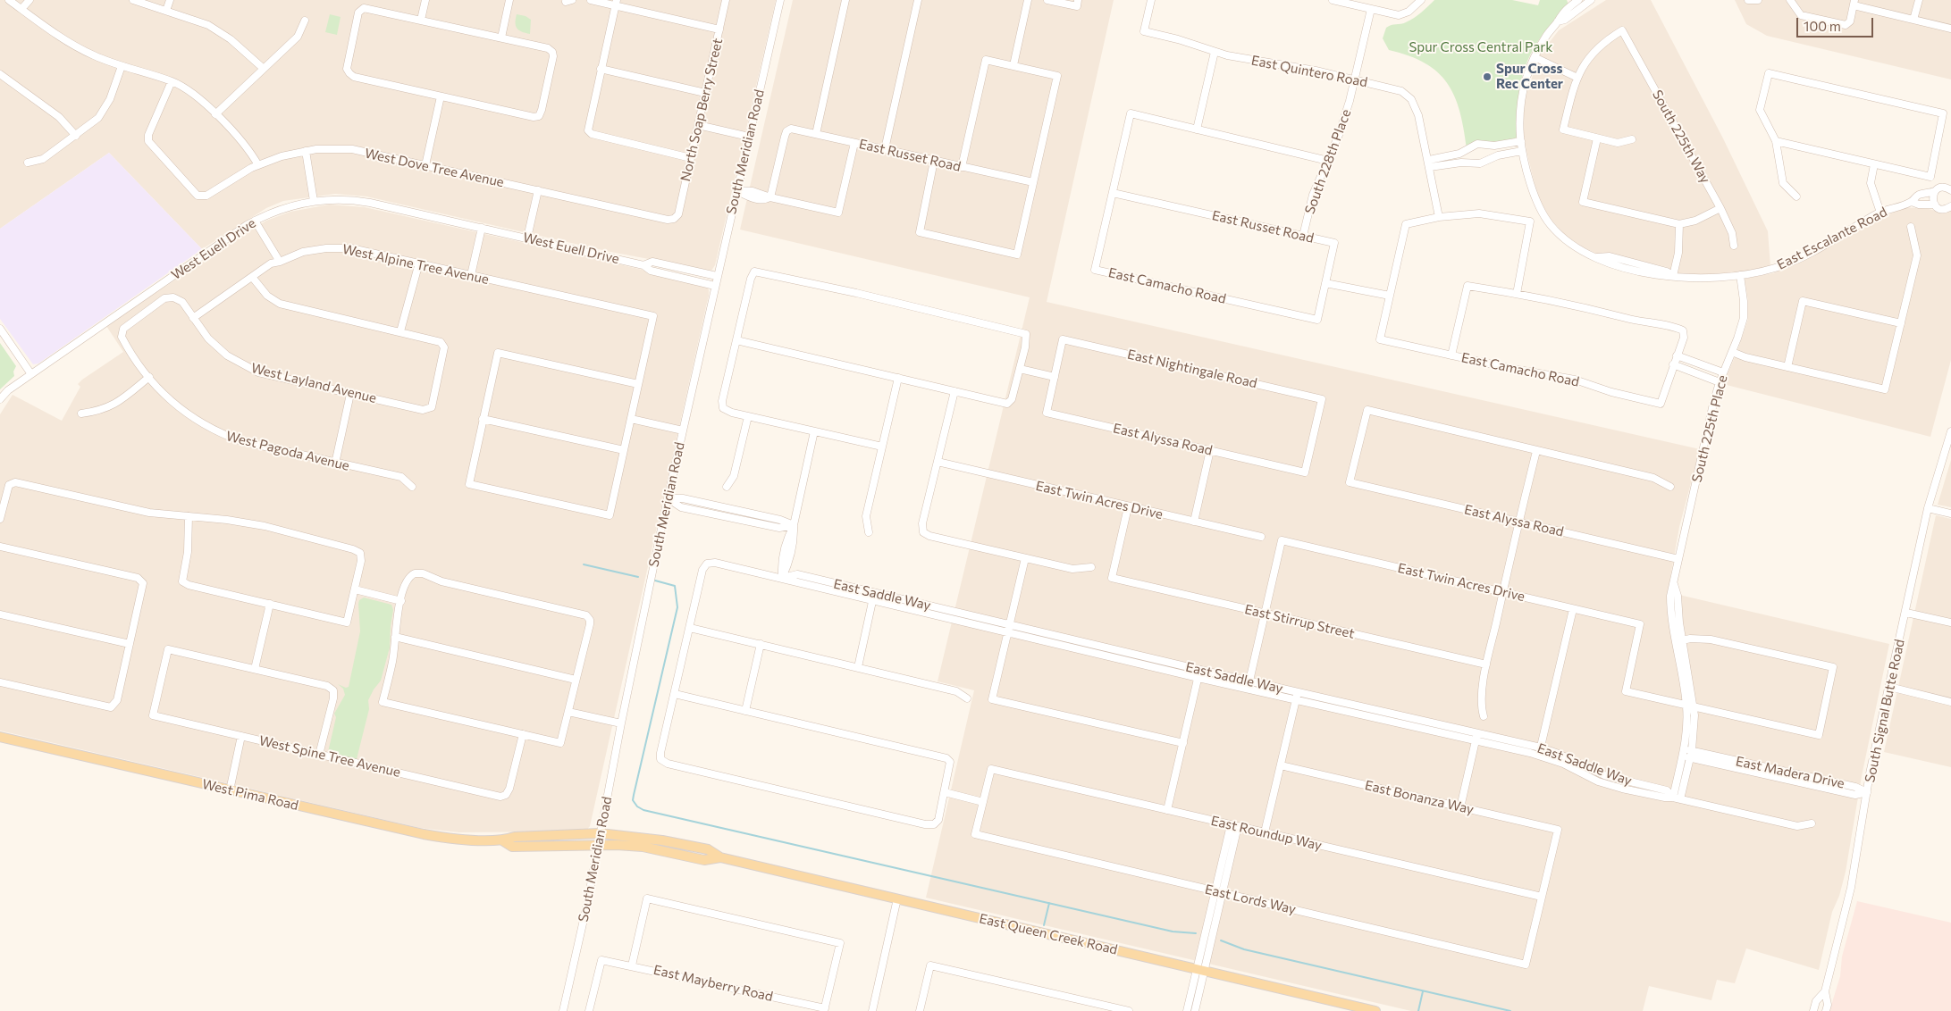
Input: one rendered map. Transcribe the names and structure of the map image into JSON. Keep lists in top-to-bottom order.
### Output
{
  "streets": {
    "main road": ["West Pima Road", "East Queen Creek Road"],
    "street": [
      "East Quintero Road",
      "North Soap Berry Street",
      "South 225th Way",
      "South Meridian Road",
      "East Russet Road",
      "South 228th Place",
      "West Dove Tree Avenue",
      "East Escalante Road",
      "West Euell Drive",
      "West Alpine Tree Avenue",
      "East Camacho Road",
      "East Nightingale Road",
      "West Layland Avenue",
      "South 225th Place",
      "East Alyssa Road",
      "West Pagoda Avenue",
      "East Twin Acres Drive",
      "East Saddle Way",
      "East Stirrup Street",
      "South Signal Butte Road",
      "West Spine Tree Avenue",
      "East Madera Drive",
      "East Bonanza Way",
      "East Roundup Way",
      "East Lords Way",
      "East Mayberry Road"
    ]
  },
  "crossings": [
    ["East Quintero Road", "South 228th Place"],
    ["North Soap Berry Street", "West Dove Tree Avenue"],
    ["South Meridian Road", "West Euell Drive"],
    ["South Meridian Road", "West Pima Road"],
    ["South Meridian Road", "East Queen Creek Road"],
    ["East Russet Road", "South 228th Place"],
    ["East Russet Road", "East Camacho Road"],
    ["East Escalante Road", "South 225th Place"],
    ["West Alpine Tree Avenue", "West Layland Avenue"],
    ["East Nightingale Road", "East Alyssa Road"],
    ["West Layland Avenue", "West Pagoda Avenue"],
    ["South 225th Place", "East Alyssa Road"],
    ["South 225th Place", "East Twin Acres Drive"],
    ["South 225th Place", "East Saddle Way"],
    ["South 225th Place", "East Madera Drive"],
    ["East Twin Acres Drive", "East Stirrup Street"],
    ["South Signal Butte Road", "East Madera Drive"],
    ["West Pima Road", "East Queen Creek Road"],
    ["East Bonanza Way", "East Roundup Way"],
    ["East Bonanza Way", "East Lords Way"],
    ["East Roundup Way", "East Lords Way"]
  ],
  "parks": ["Spur Cross Central Park"],
  "places": ["Spur Cross Rec Center"],
  "scale_bar": "100 m"
}
